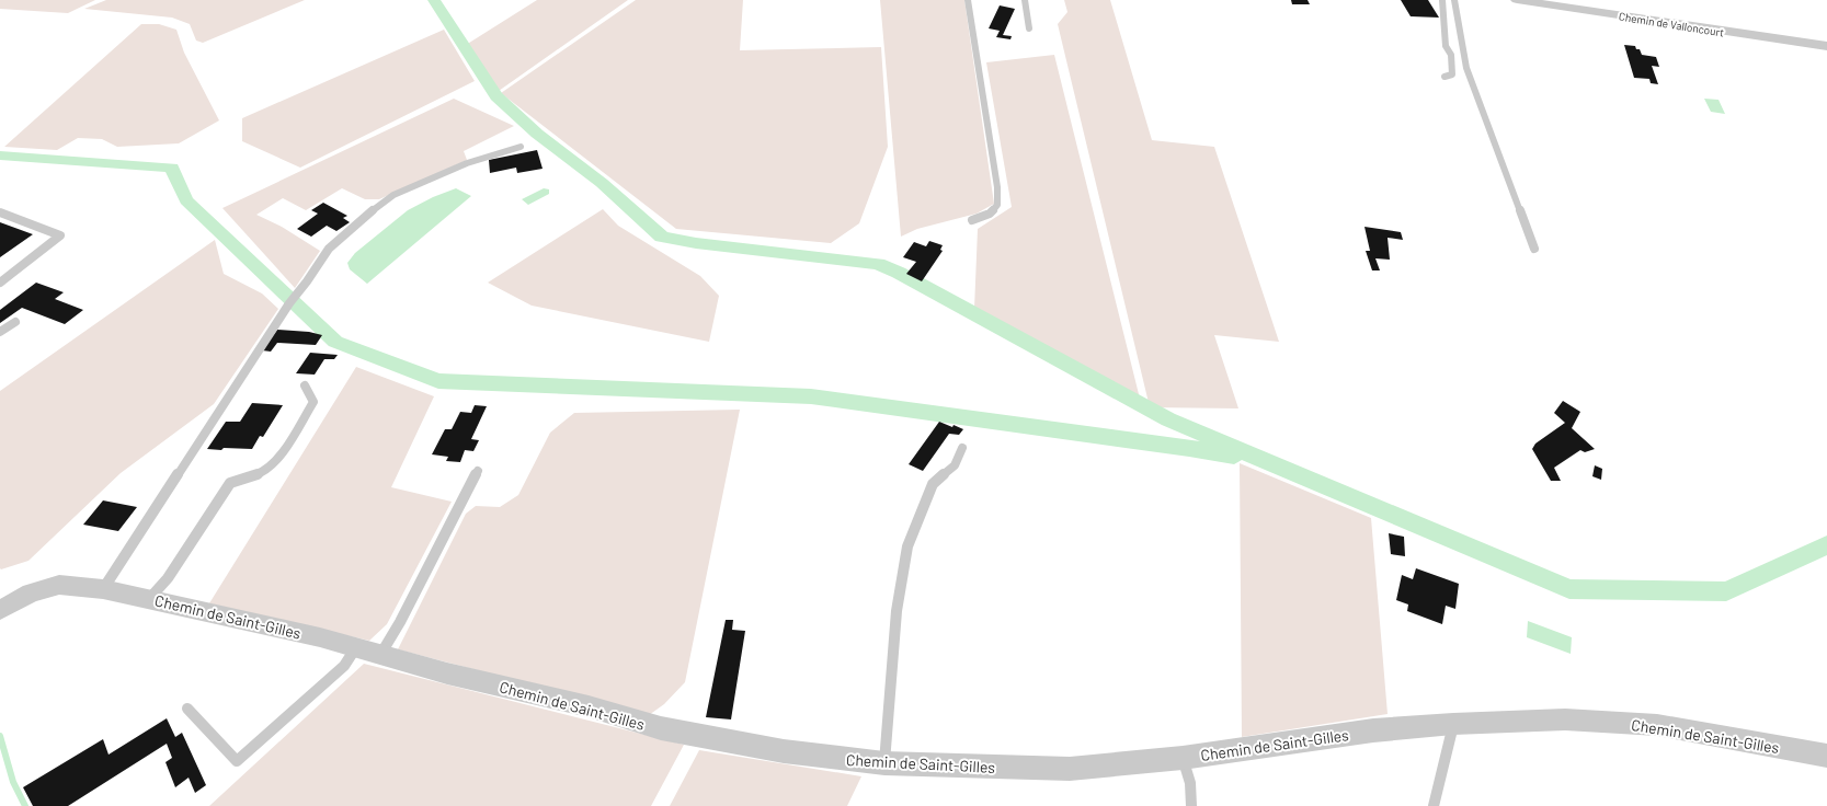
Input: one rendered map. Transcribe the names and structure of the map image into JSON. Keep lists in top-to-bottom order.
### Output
{
  "streets": {
    "street": ["Chemin de Valloncourt", "Chemin de Saint-Gilles"]
  }
}
